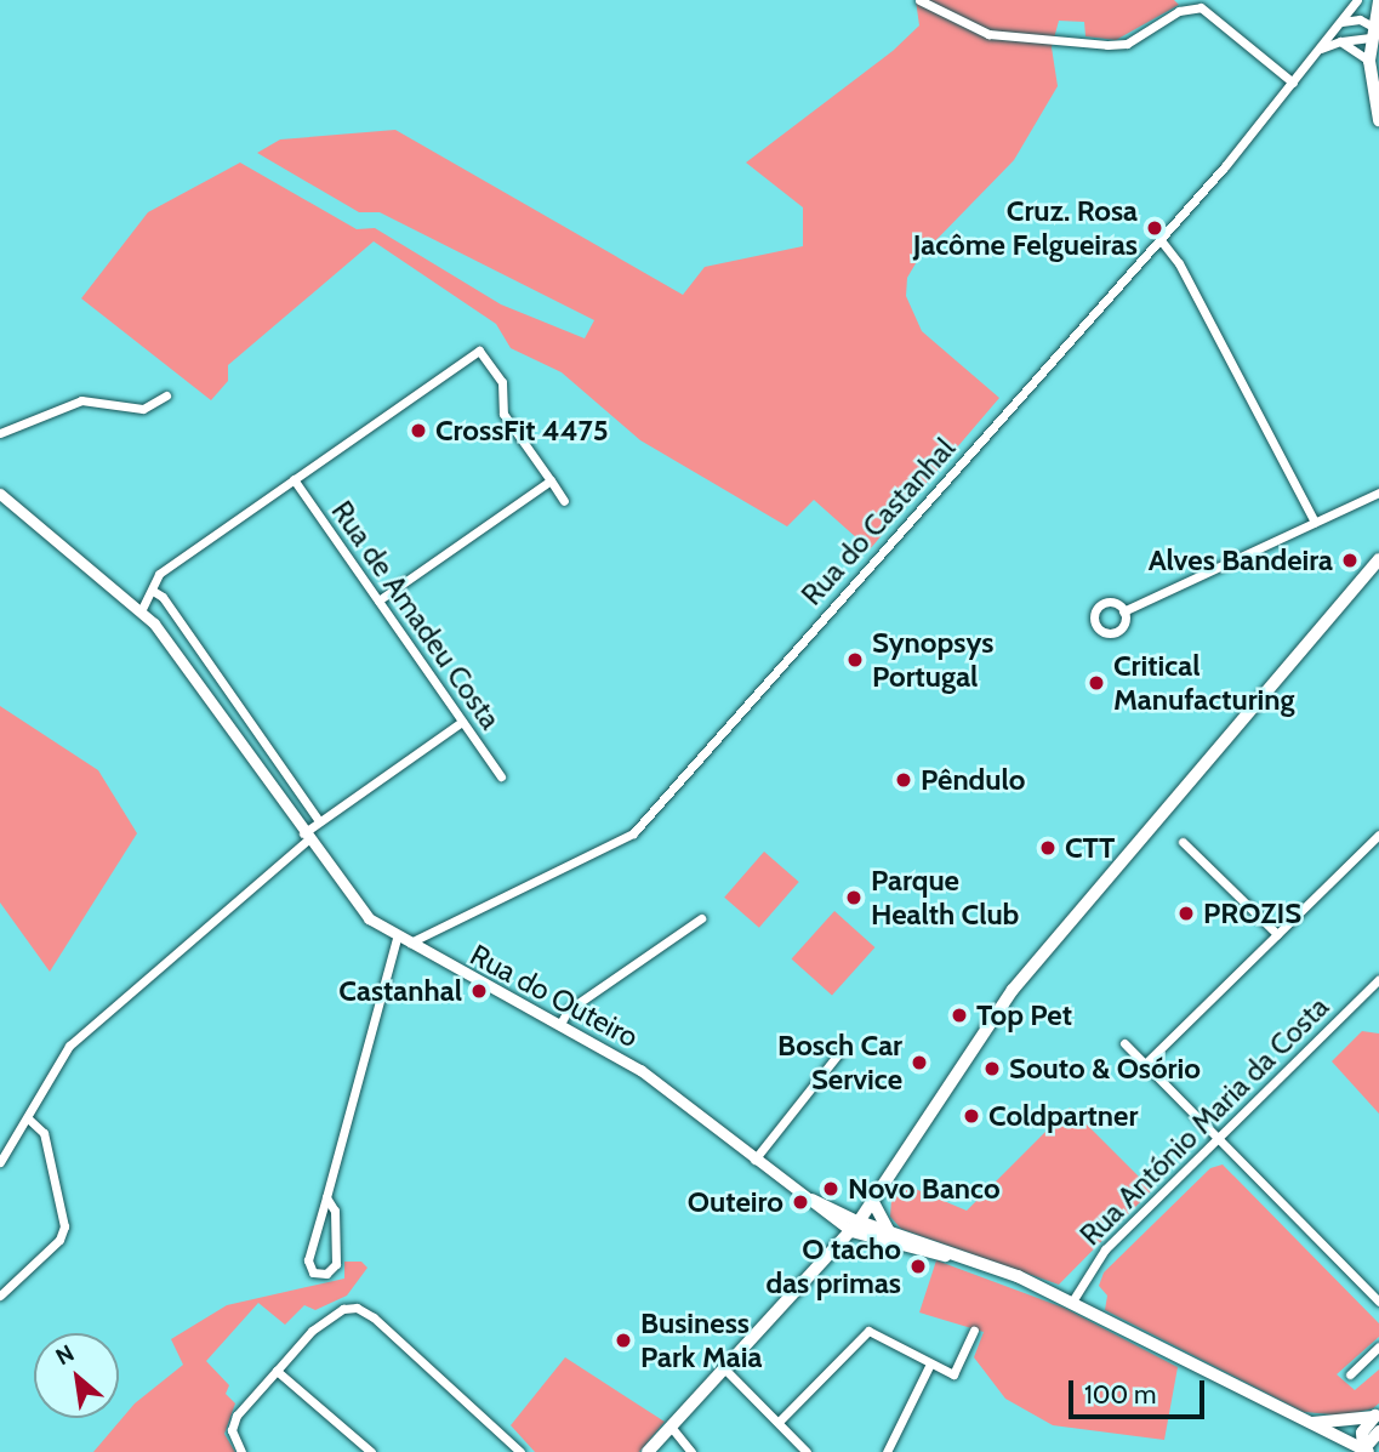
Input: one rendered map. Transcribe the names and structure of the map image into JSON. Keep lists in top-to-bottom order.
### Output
{
  "streets": {
    "street": [
      "Rua do Castanhal",
      "Rua de Amadeu Costa",
      "Rua do Outeiro",
      "Rua António Maria da Costa"
    ]
  },
  "crossings": [
    ["Rua do Castanhal", "Rua do Outeiro"]
  ],
  "places": [
    "Cruz. Rosa Jacôme Felgueiras",
    "CrossFit 4475",
    "Alves Bandeira",
    "Synopsys Portugal",
    "Critical Manufacturing",
    "Pêndulo",
    "CTT",
    "Parque Health Club",
    "PROZIS",
    "Castanhal",
    "Top Pet",
    "Bosch Car Service",
    "Souto & Osório",
    "Coldpartner",
    "Novo Banco",
    "Outeiro",
    "O tacho das primas",
    "Business Park Maia"
  ],
  "scale_bar": "100 m",
  "north": "top left"
}
